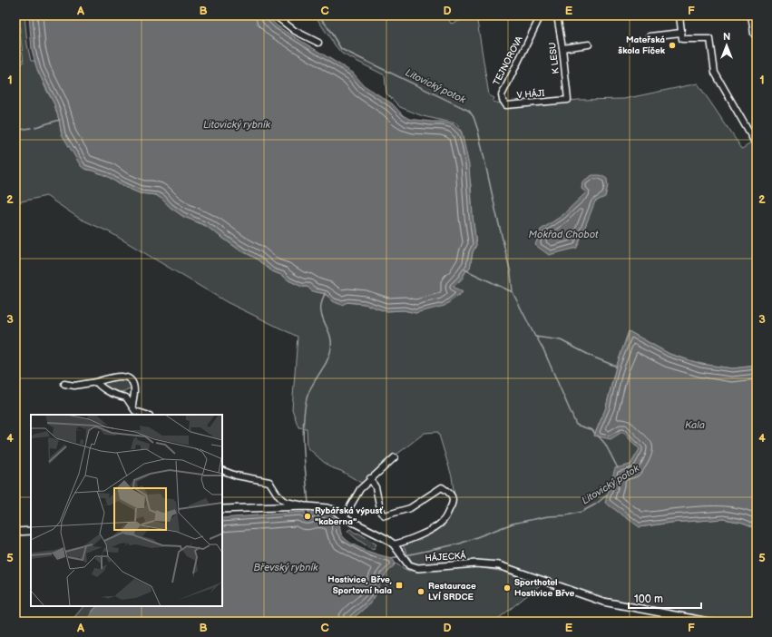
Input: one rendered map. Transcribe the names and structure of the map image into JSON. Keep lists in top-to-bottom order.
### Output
{
  "streets": {
    "street": [
      "K LESU",
      "TEJNOROVA",
      "V HÁJI",
      "HÁJECKÁ"
    ]
  },
  "crossings": [
    ["K LESU", "V HÁJI"],
    ["TEJNOROVA", "V HÁJI"]
  ],
  "water": [
    "Litovický potok",
    "Litovický rybník",
    "Mokřad Chobot",
    "Kala",
    "Břevský rybník"
  ],
  "places": {
    "other": [
      "Mateřská škola Fíček",
      "Rybářská výpusť \"kaberna\"",
      "Sporthotel Hostivice Břve",
      "Restaurace LVÍ SRDCE"
    ],
    "transit": ["Hostivice, Břve, Sportovní hala"]
  },
  "scale_bar": "100 m",
  "north": "top",
  "grid": {
    "columns": [
      "A",
      "B",
      "C",
      "D",
      "E",
      "F"
    ],
    "rows": [
      "1",
      "2",
      "3",
      "4",
      "5"
    ]
  }
}
